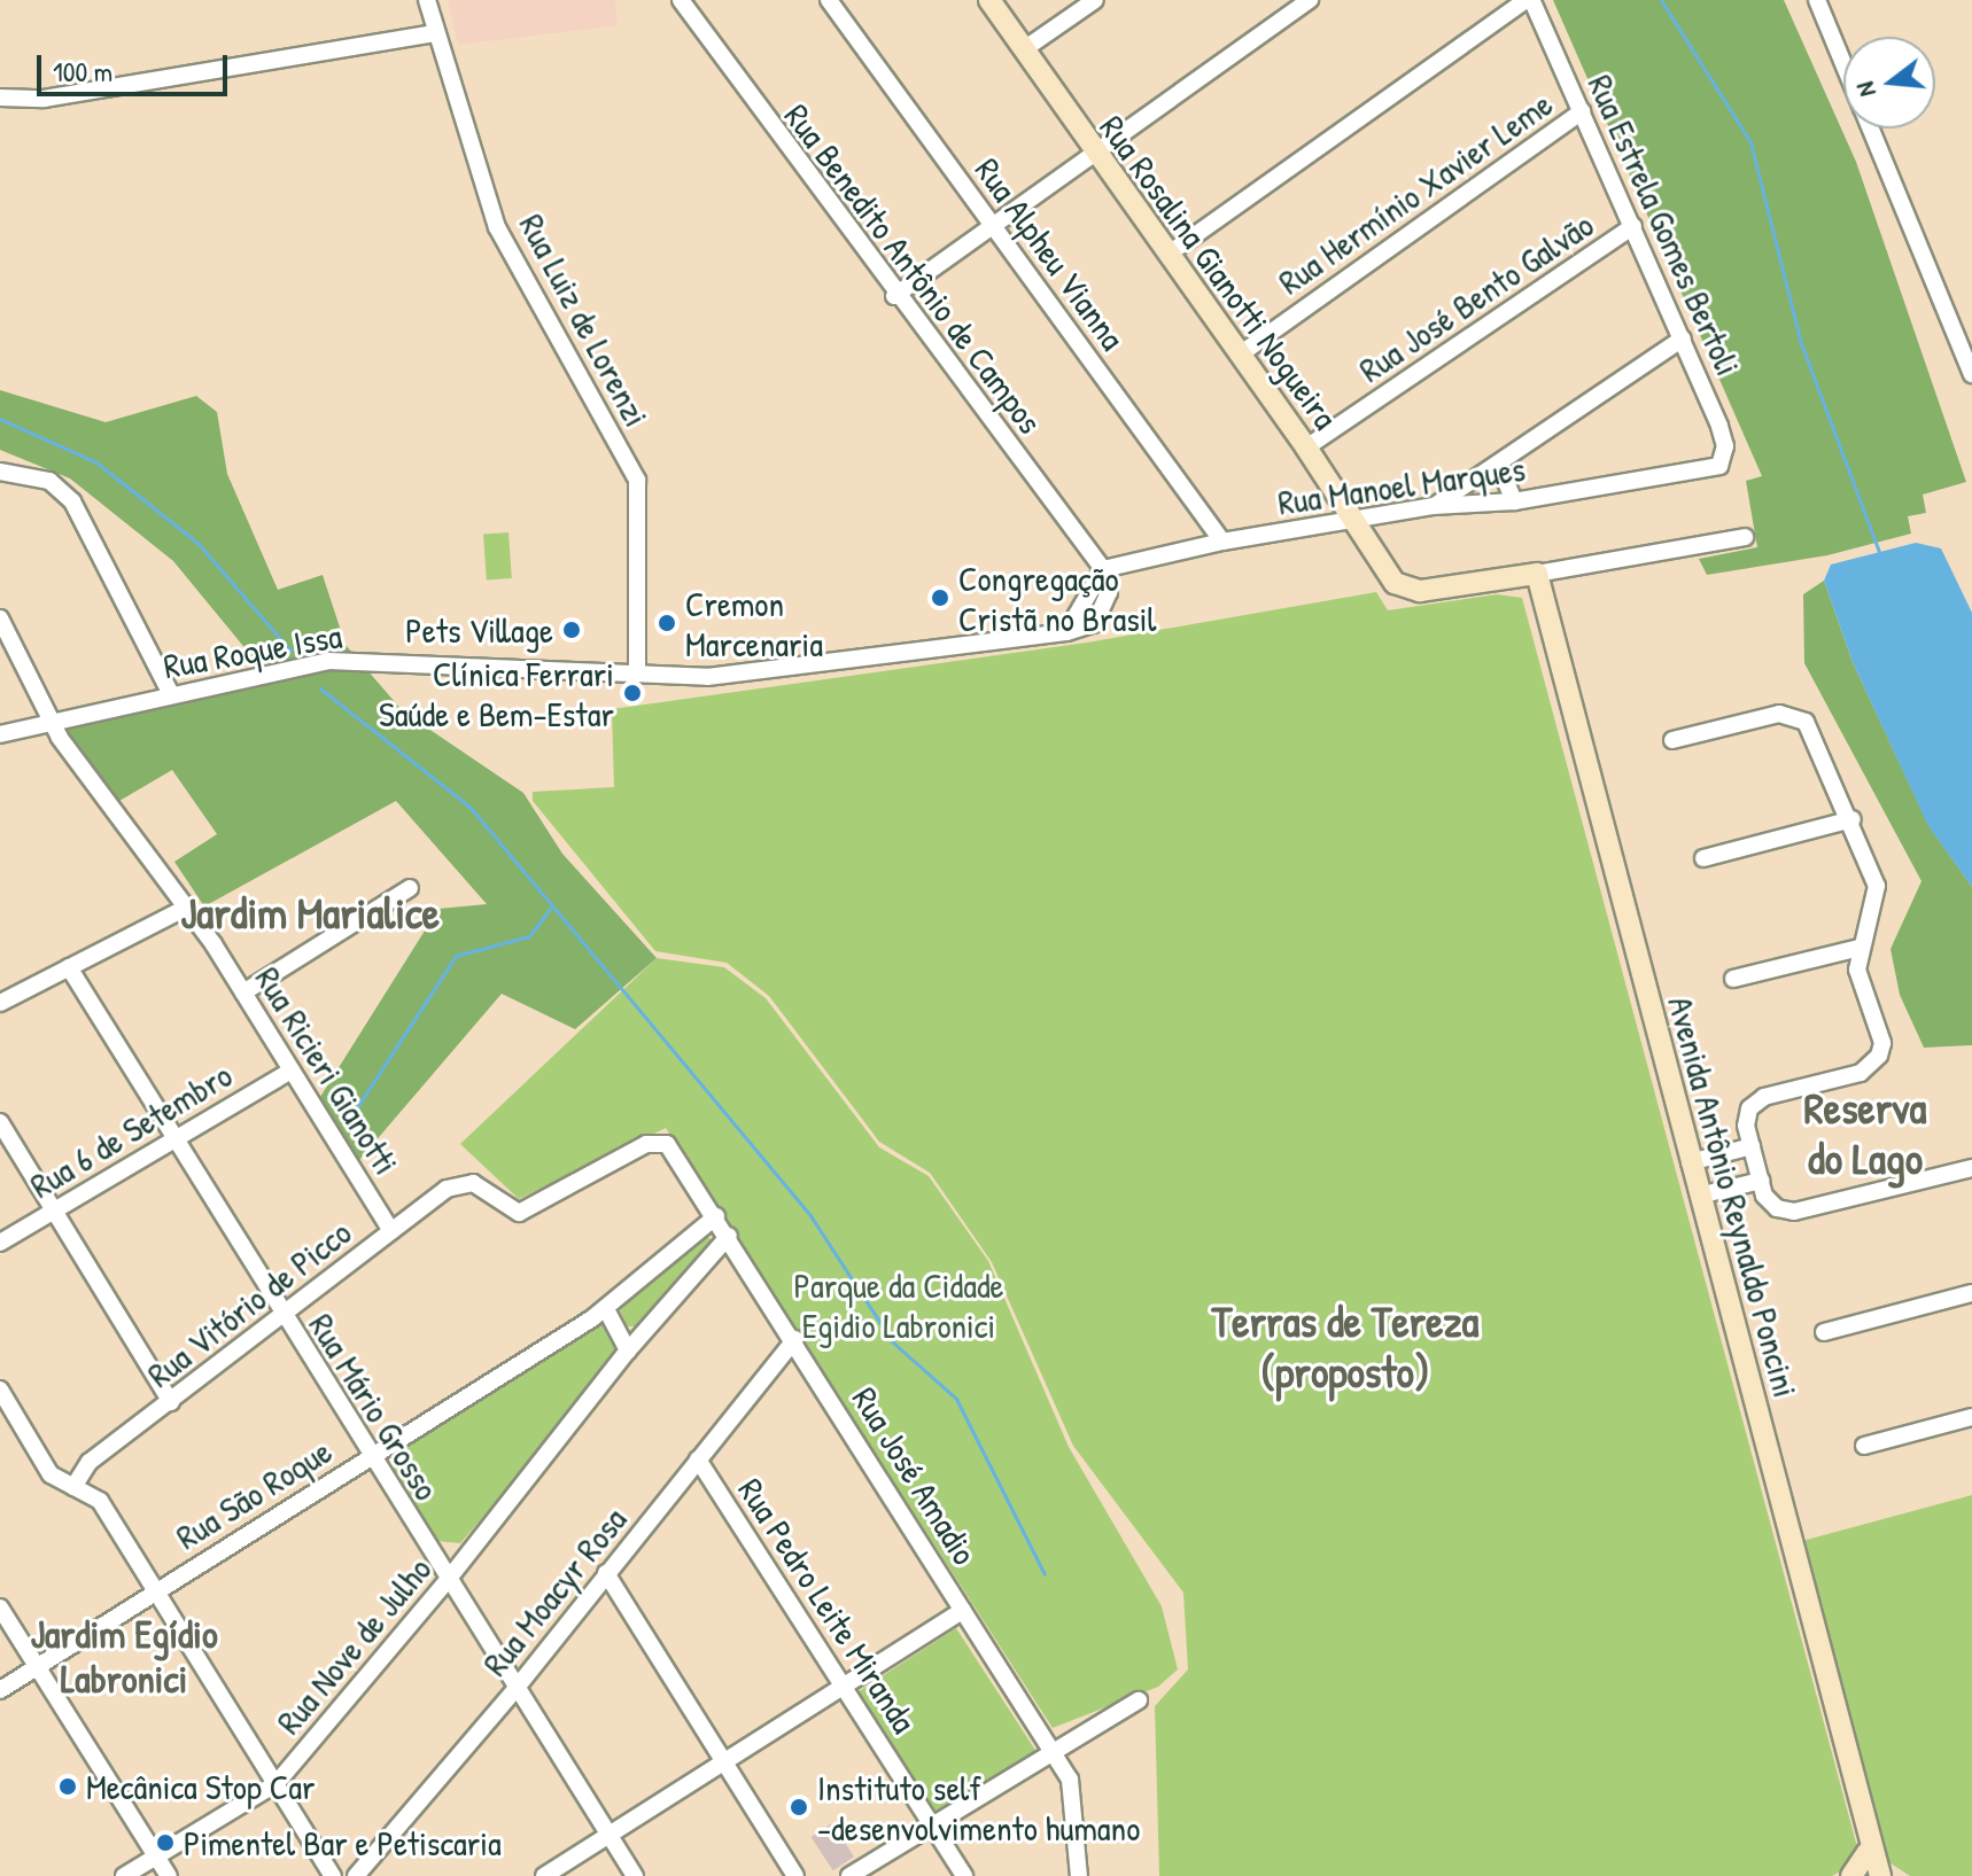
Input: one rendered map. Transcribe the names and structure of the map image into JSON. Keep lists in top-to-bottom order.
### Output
{
  "streets": {
    "street": [
      "Rua Hermínio Xavier Leme",
      "Rua Estrela Gomes Bertoli",
      "Rua Alpheu Vianna",
      "Rua Benedito Antônio de Campos",
      "Rua Rosalina Gianotti Nogueira",
      "Rua José Bento Galvão",
      "Rua Luiz de Lorenzi",
      "Rua Manoel Marques",
      "Rua Roque Issa",
      "Rua Ricieri Gianotti",
      "Rua 6 de Setembro",
      "Avenida Antônio Reynaldo Poncini",
      "Rua Vitório de Picco",
      "Rua Mário Grosso",
      "Rua José Amadio",
      "Rua São Roque",
      "Rua Moacyr Rosa",
      "Rua Pedro Leite Miranda",
      "Rua Nove de Julho"
    ]
  },
  "crossings": [
    ["Rua Hermínio Xavier Leme", "Rua Estrela Gomes Bertoli"],
    ["Rua Hermínio Xavier Leme", "Rua Rosalina Gianotti Nogueira"],
    ["Rua Estrela Gomes Bertoli", "Rua José Bento Galvão"],
    ["Rua Estrela Gomes Bertoli", "Rua Manoel Marques"],
    ["Rua Alpheu Vianna", "Rua Manoel Marques"],
    ["Rua Benedito Antônio de Campos", "Rua Manoel Marques"],
    ["Rua Benedito Antônio de Campos", "Rua Roque Issa"],
    ["Rua Rosalina Gianotti Nogueira", "Rua José Bento Galvão"],
    ["Rua Rosalina Gianotti Nogueira", "Rua Manoel Marques"],
    ["Rua Rosalina Gianotti Nogueira", "Avenida Antônio Reynaldo Poncini"],
    ["Rua Luiz de Lorenzi", "Rua Roque Issa"],
    ["Rua Manoel Marques", "Rua Roque Issa"],
    ["Rua Roque Issa", "Rua Ricieri Gianotti"],
    ["Rua Ricieri Gianotti", "Rua 6 de Setembro"],
    ["Rua Ricieri Gianotti", "Rua Vitório de Picco"],
    ["Rua 6 de Setembro", "Rua Mário Grosso"],
    ["Rua Vitório de Picco", "Rua Mário Grosso"],
    ["Rua Vitório de Picco", "Rua José Amadio"],
    ["Rua Mário Grosso", "Rua São Roque"],
    ["Rua Mário Grosso", "Rua Moacyr Rosa"],
    ["Rua Mário Grosso", "Rua Nove de Julho"],
    ["Rua José Amadio", "Rua São Roque"],
    ["Rua José Amadio", "Rua Moacyr Rosa"],
    ["Rua José Amadio", "Rua Nove de Julho"],
    ["Rua Moacyr Rosa", "Rua Pedro Leite Miranda"]
  ],
  "districts": [
    "Jardim Marialice",
    "Reserva do Lago",
    "Terras de Tereza (proposto)",
    "Jardim Egídio Labronici"
  ],
  "parks": ["Parque da Cidade Egidio Labronici"],
  "places": [
    "Congregação Cristã no Brasil",
    "Cremon Marcenaria",
    "Pets Village",
    "Clínica Ferrari Saúde e Bem-Estar",
    "Mecânica Stop Car",
    "Instituto self -desenvolvimento humano",
    "Pimentel Bar e Petiscaria"
  ],
  "scale_bar": "100 m",
  "north": "left"
}
